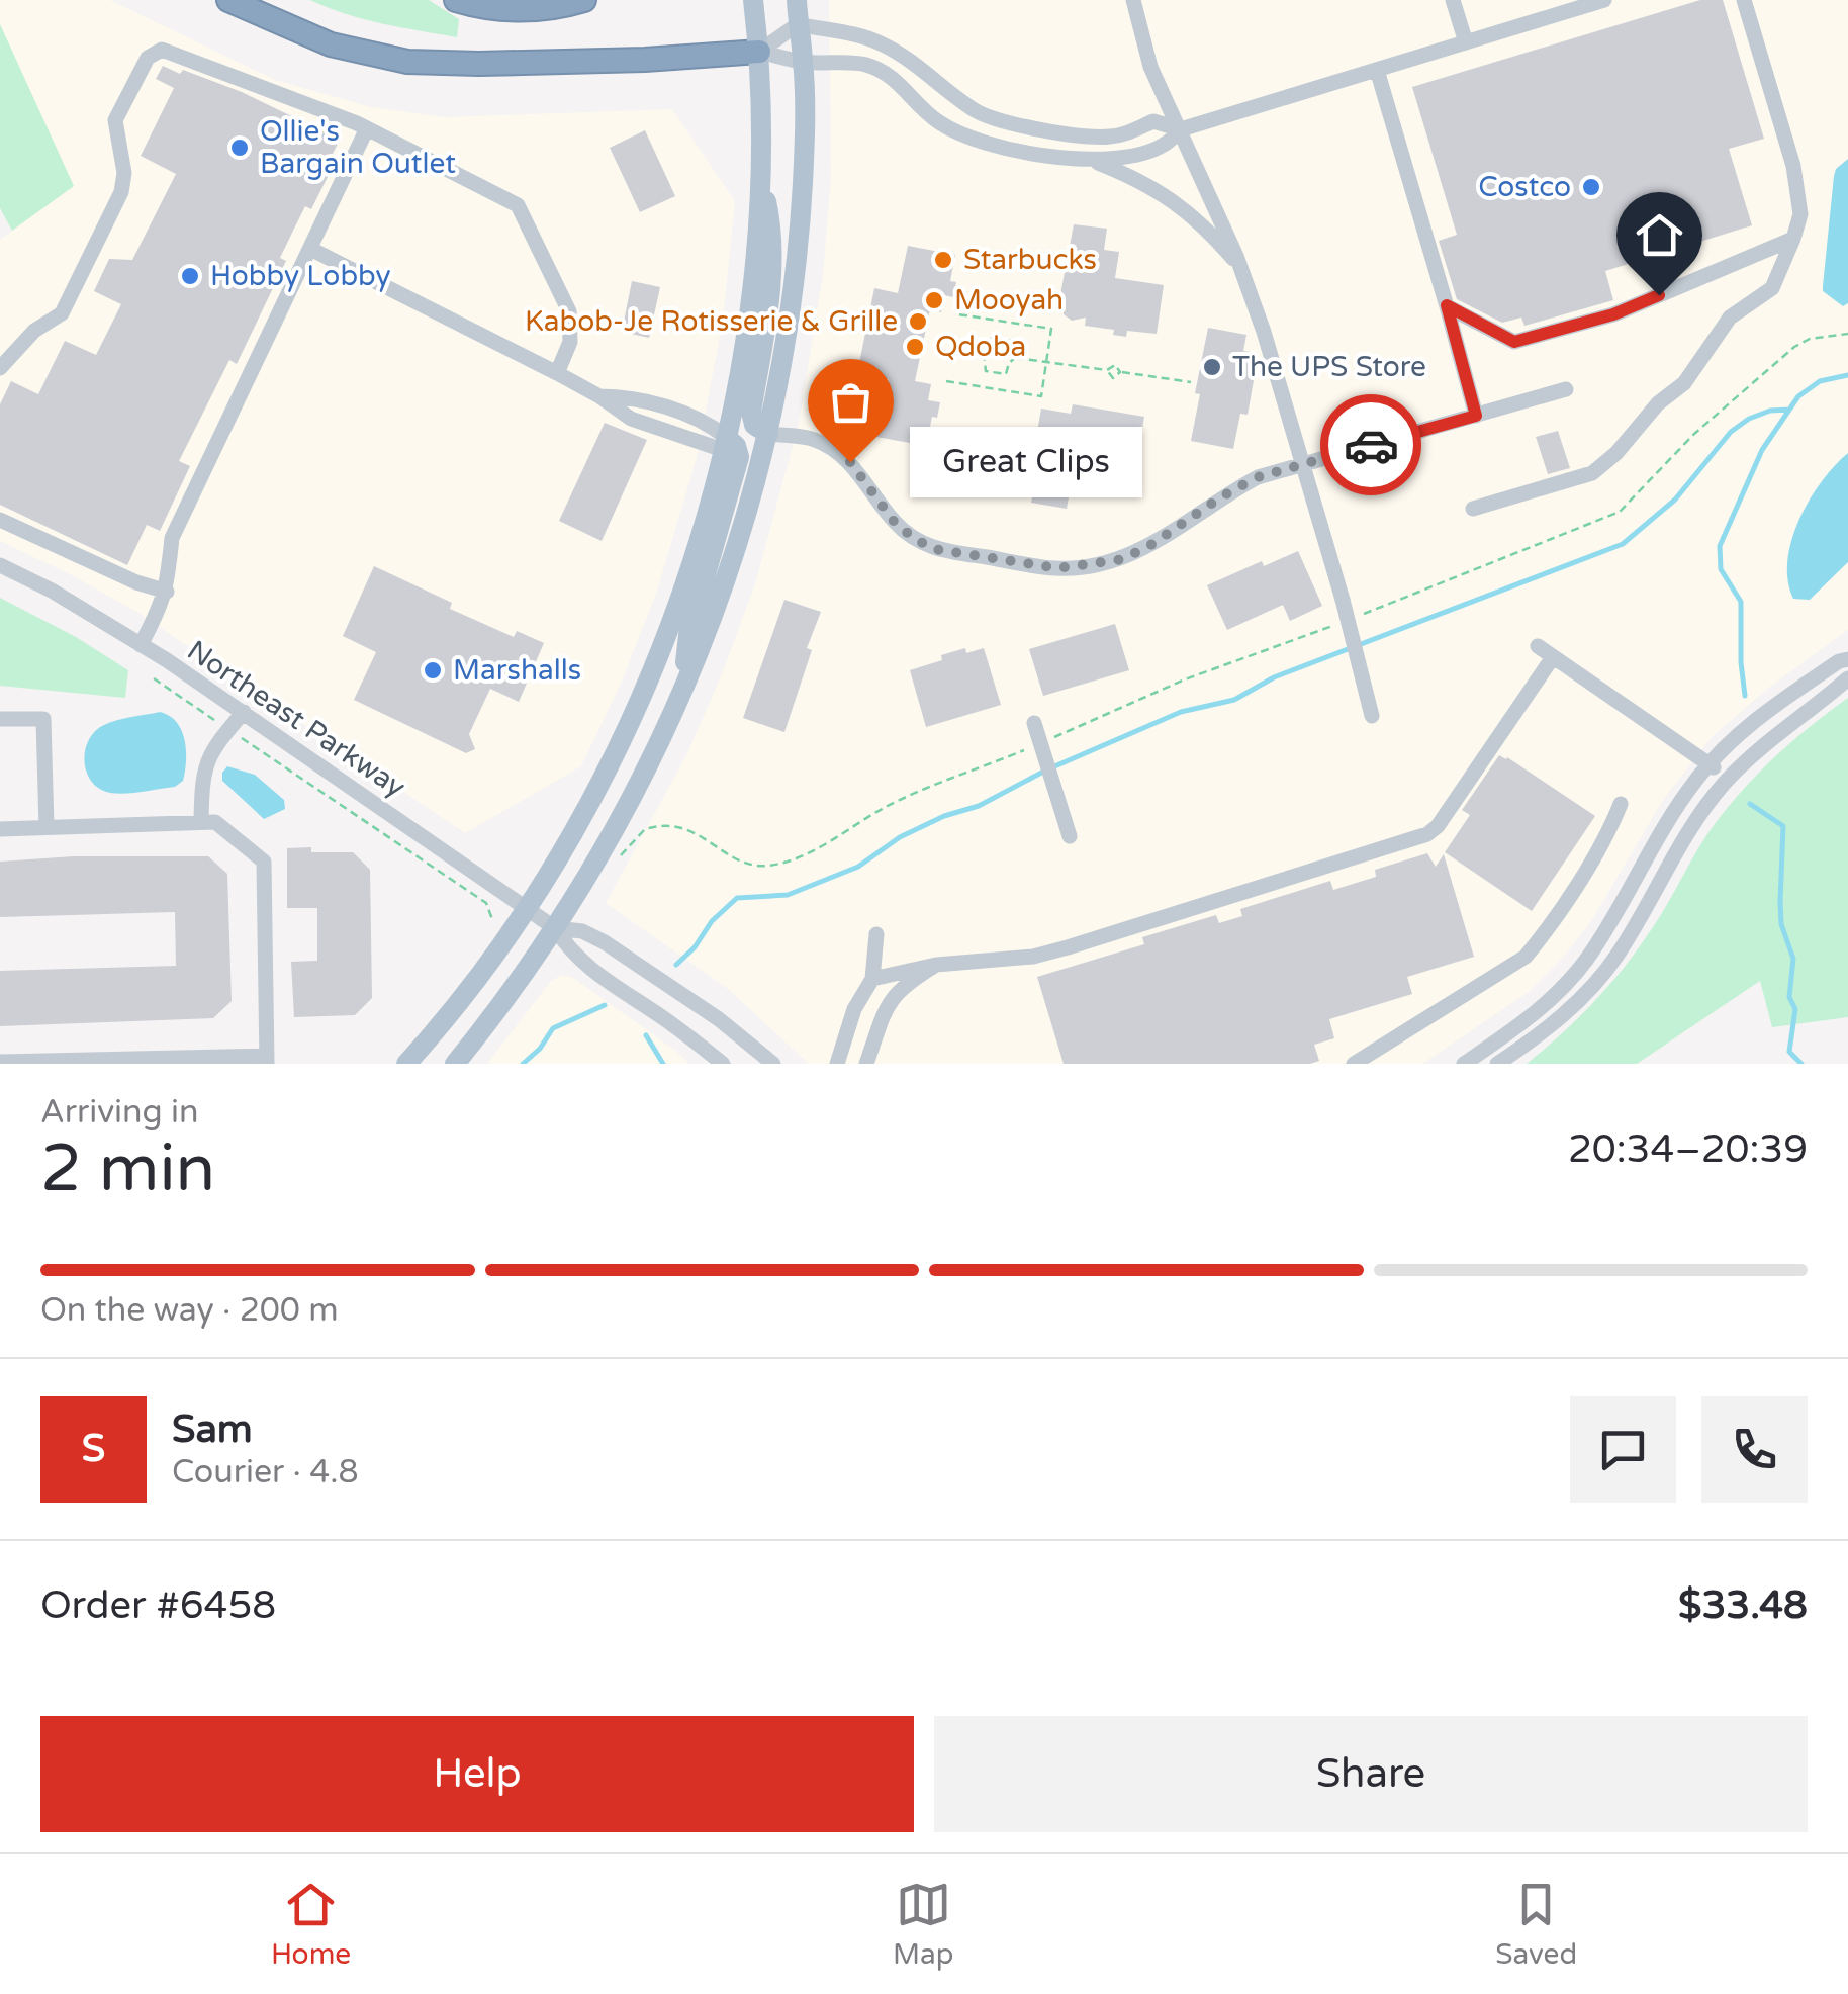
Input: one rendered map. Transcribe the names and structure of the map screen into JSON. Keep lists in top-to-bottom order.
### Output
{
  "streets": {
    "street": ["Northeast Parkway"]
  },
  "places": [
    "Ollie's Bargain Outlet",
    "Costco",
    "Starbucks",
    "Hobby Lobby",
    "Mooyah",
    "Kabob-Je Rotisserie & Grille",
    "Qdoba",
    "The UPS Store",
    "Great Clips",
    "Marshalls"
  ],
  "page": {
    "bubble": "Great Clips",
    "heading": ["2 min", "Arriving in", "20:34–20:39"],
    "panel": [
      "Sam",
      "Courier · 4.8",
      "Order #6458",
      "$33.48"
    ],
    "bar": "On the way · 200 m",
    "round": "S",
    "buttons": ["Help", "Share"],
    "tabs": ["Home", "Map", "Saved"]
  }
}
